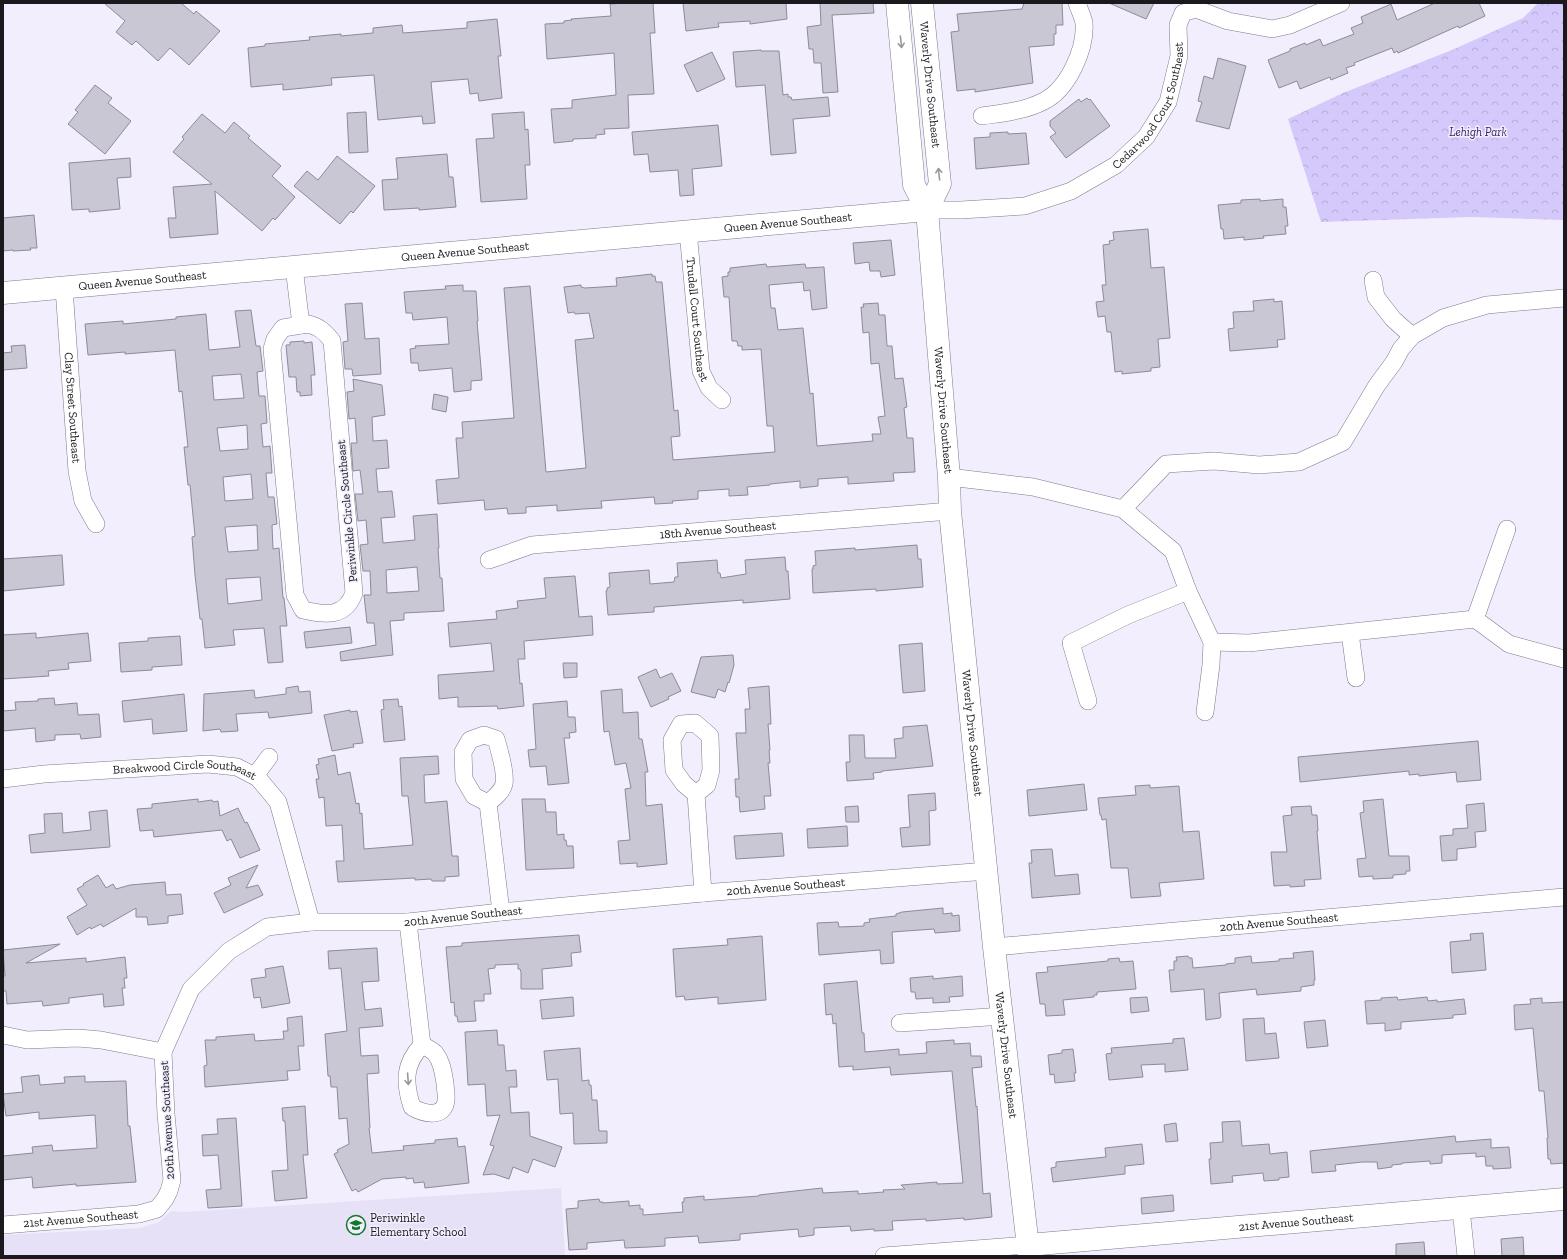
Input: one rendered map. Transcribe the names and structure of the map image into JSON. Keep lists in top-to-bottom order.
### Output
{
  "streets": {
    "main road": ["Waverly Drive Southeast", "Queen Avenue Southeast", "21st Avenue Southeast"],
    "street": [
      "Cedarwood Court Southeast",
      "Trudell Court Southeast",
      "Clay Street Southeast",
      "Periwinkle Circle Southeast",
      "18th Avenue Southeast",
      "Breakwood Circle Southeast",
      "20th Avenue Southeast"
    ]
  },
  "crossings": [
    ["Waverly Drive Southeast", "Cedarwood Court Southeast"],
    ["Waverly Drive Southeast", "Queen Avenue Southeast"],
    ["Waverly Drive Southeast", "18th Avenue Southeast"],
    ["Waverly Drive Southeast", "20th Avenue Southeast"],
    ["Waverly Drive Southeast", "21st Avenue Southeast"],
    ["Cedarwood Court Southeast", "Queen Avenue Southeast"],
    ["Queen Avenue Southeast", "Trudell Court Southeast"],
    ["Queen Avenue Southeast", "Clay Street Southeast"],
    ["Breakwood Circle Southeast", "20th Avenue Southeast"],
    ["20th Avenue Southeast", "21st Avenue Southeast"]
  ],
  "parks": ["Lehigh Park"],
  "places": {
    "school or university": ["Periwinkle Elementary School"]
  }
}
